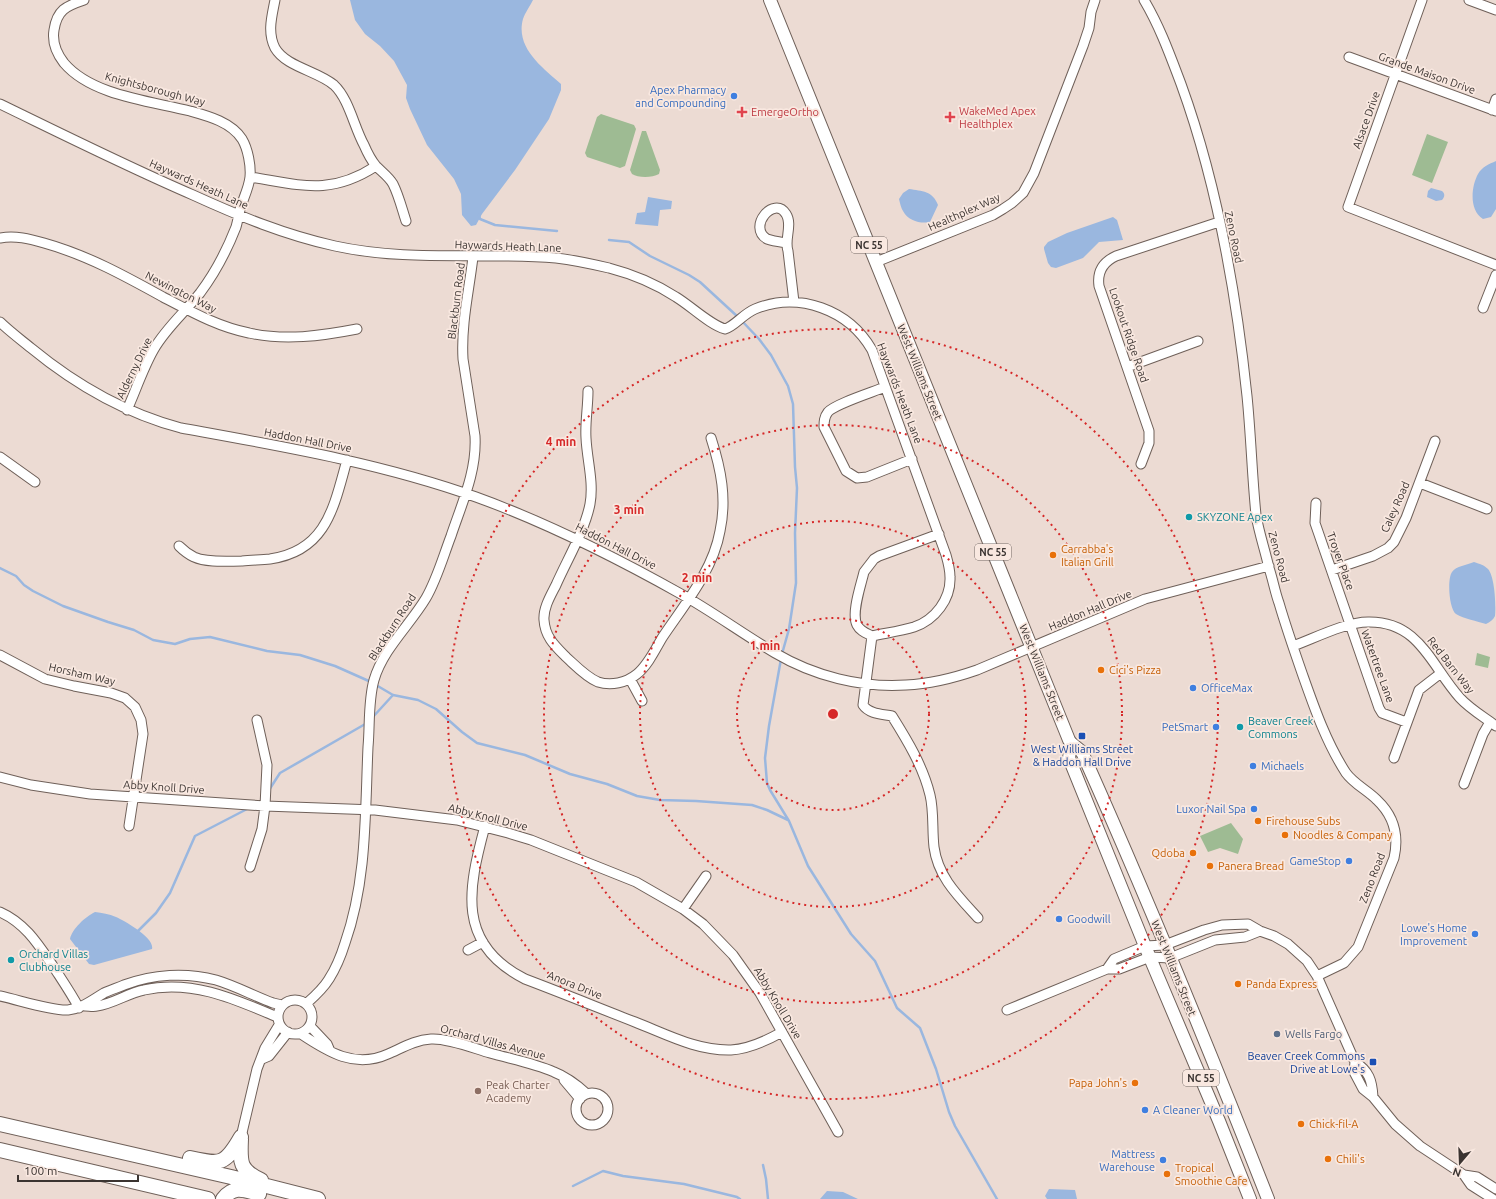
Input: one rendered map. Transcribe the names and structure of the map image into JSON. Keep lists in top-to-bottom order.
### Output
{
  "streets": {
    "main road": ["NC 55", "West Williams Street"],
    "street": [
      "Grande Maison Drive",
      "Knightsborough Way",
      "Alsace Drive",
      "Haywards Heath Lane",
      "Healthplex Way",
      "Zeno Road",
      "Newington Way",
      "Blackburn Road",
      "Lookout Ridge Road",
      "Alderny Drive",
      "Haddon Hall Drive",
      "Caley Road",
      "Troyer Place",
      "Red Barn Way",
      "Watertree Lane",
      "Horsham Way",
      "Abby Knoll Drive",
      "Anora Drive",
      "Orchard Villas Avenue"
    ]
  },
  "crossings": [
    ["Grande Maison Drive", "Alsace Drive"],
    ["Knightsborough Way", "Haywards Heath Lane"],
    ["Knightsborough Way", "Alderny Drive"],
    ["Haywards Heath Lane", "Blackburn Road"],
    ["Haywards Heath Lane", "Alderny Drive"],
    ["Healthplex Way", "West Williams Street"],
    ["Zeno Road", "Lookout Ridge Road"],
    ["Zeno Road", "Haddon Hall Drive"],
    ["Zeno Road", "Red Barn Way"],
    ["Newington Way", "Alderny Drive"],
    ["Blackburn Road", "Haddon Hall Drive"],
    ["Blackburn Road", "Abby Knoll Drive"],
    ["Blackburn Road", "Orchard Villas Avenue"],
    ["Alderny Drive", "Haddon Hall Drive"],
    ["West Williams Street", "Haddon Hall Drive"],
    ["Caley Road", "Troyer Place"],
    ["Troyer Place", "Red Barn Way"],
    ["Troyer Place", "Watertree Lane"],
    ["Red Barn Way", "Watertree Lane"],
    ["Horsham Way", "Abby Knoll Drive"],
    ["Abby Knoll Drive", "Anora Drive"]
  ],
  "places": {
    "other": [
      "Apex Pharmacy and Compounding",
      "SKYZONE Apex",
      "Carrabba's Italian Grill",
      "Cici's Pizza",
      "OfficeMax",
      "PetSmart",
      "Beaver Creek Commons",
      "Michaels",
      "Luxor Nail Spa",
      "Firehouse Subs",
      "Noodles & Company",
      "Qdoba",
      "GameStop",
      "Panera Bread",
      "Goodwill",
      "Lowe's Home Improvement",
      "Orchard Villas Clubhouse",
      "Panda Express",
      "Wells Fargo",
      "Papa John's",
      "Peak Charter Academy",
      "A Cleaner World",
      "Chick-fil-A",
      "Chili's",
      "Mattress Warehouse",
      "Tropical Smoothie Cafe"
    ],
    "health": ["EmergeOrtho", "WakeMed Apex Healthplex"],
    "transit": ["West Williams Street & Haddon Hall Drive", "Beaver Creek Commons Drive at Lowe's"]
  },
  "scale_bar": "100 m",
  "north": "bottom",
  "rings": [
    "4 min",
    "3 min",
    "2 min",
    "1 min"
  ]
}
